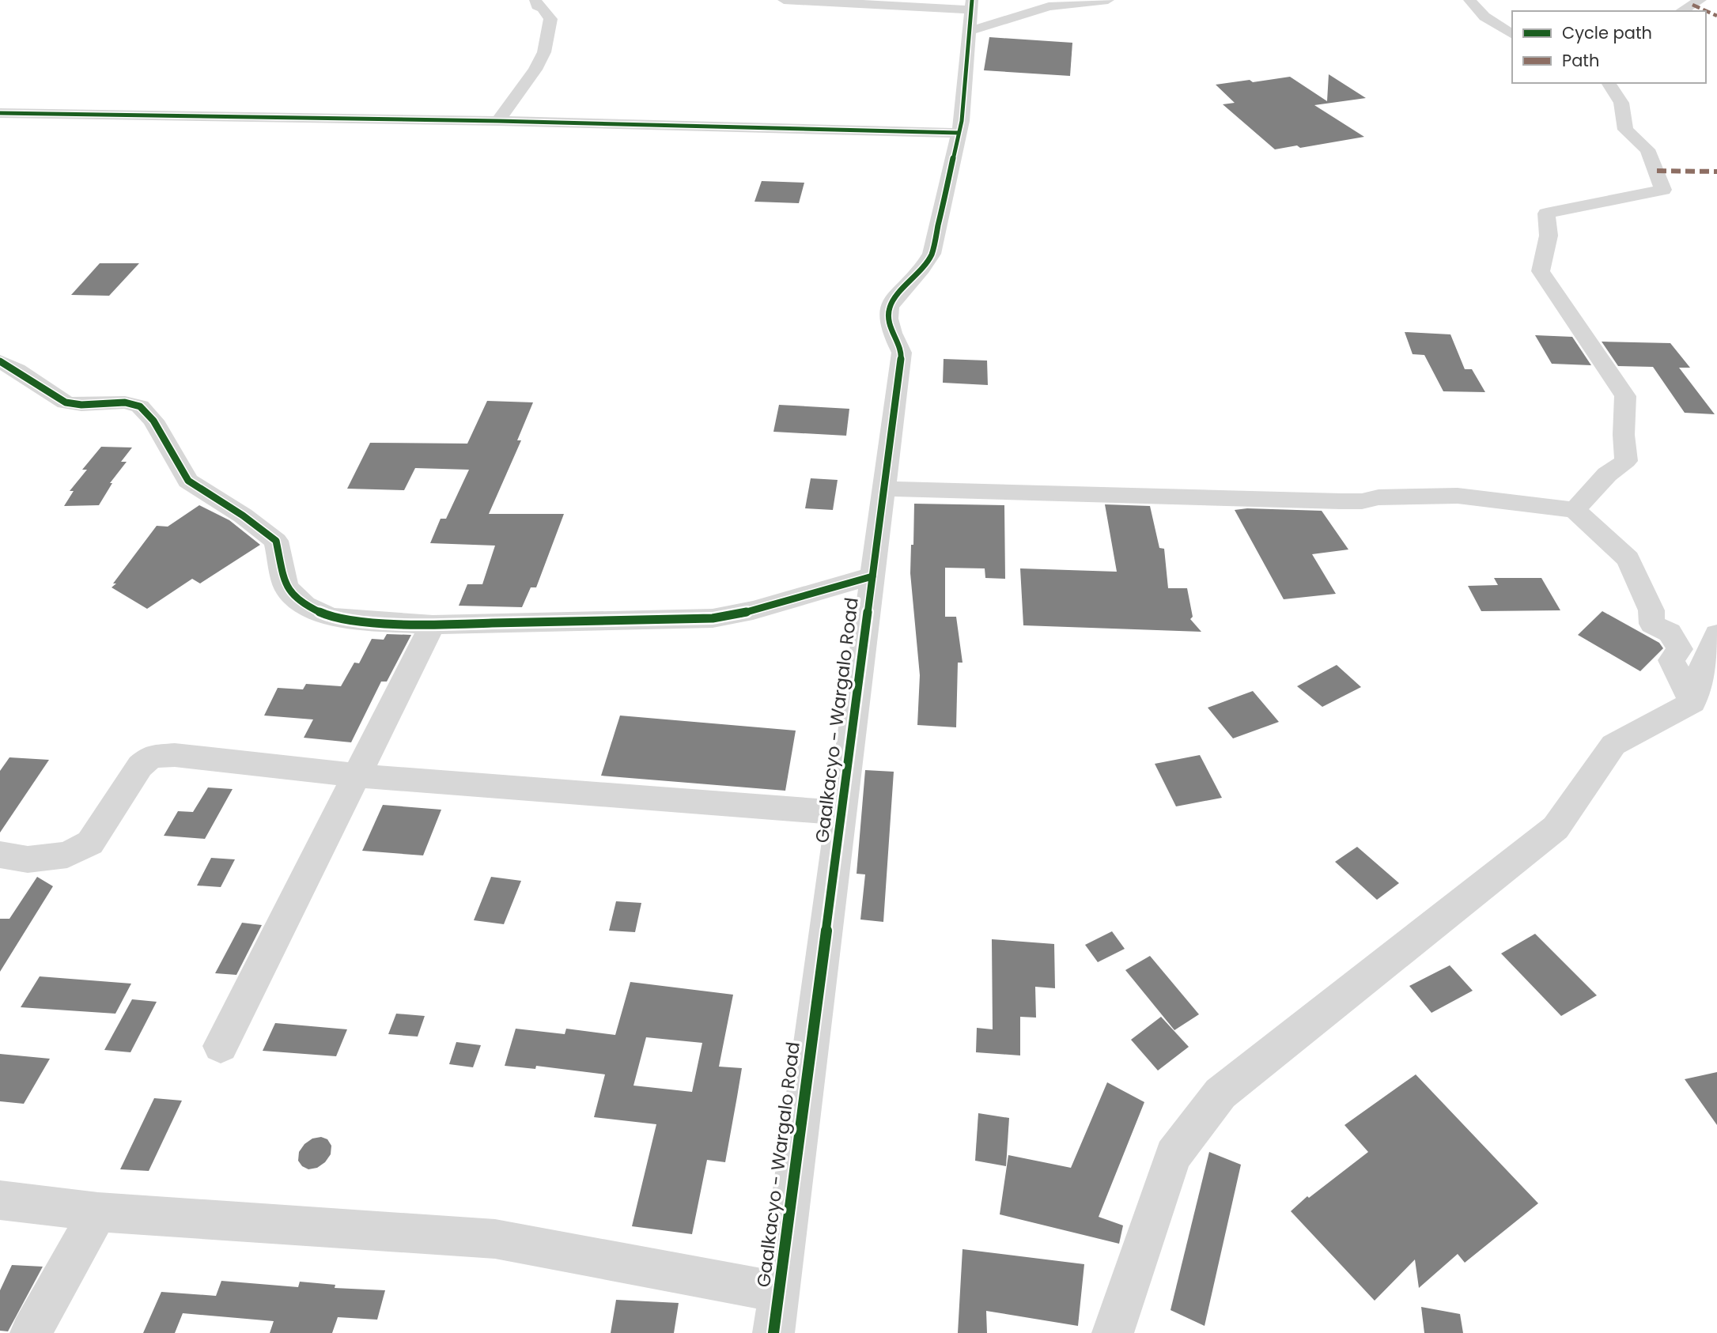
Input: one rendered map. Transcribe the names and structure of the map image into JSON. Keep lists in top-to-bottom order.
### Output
{
  "streets": {
    "street": ["Gaalkacyo - Wargalo Road"]
  },
  "legend": ["Cycle path", "Path"]
}
